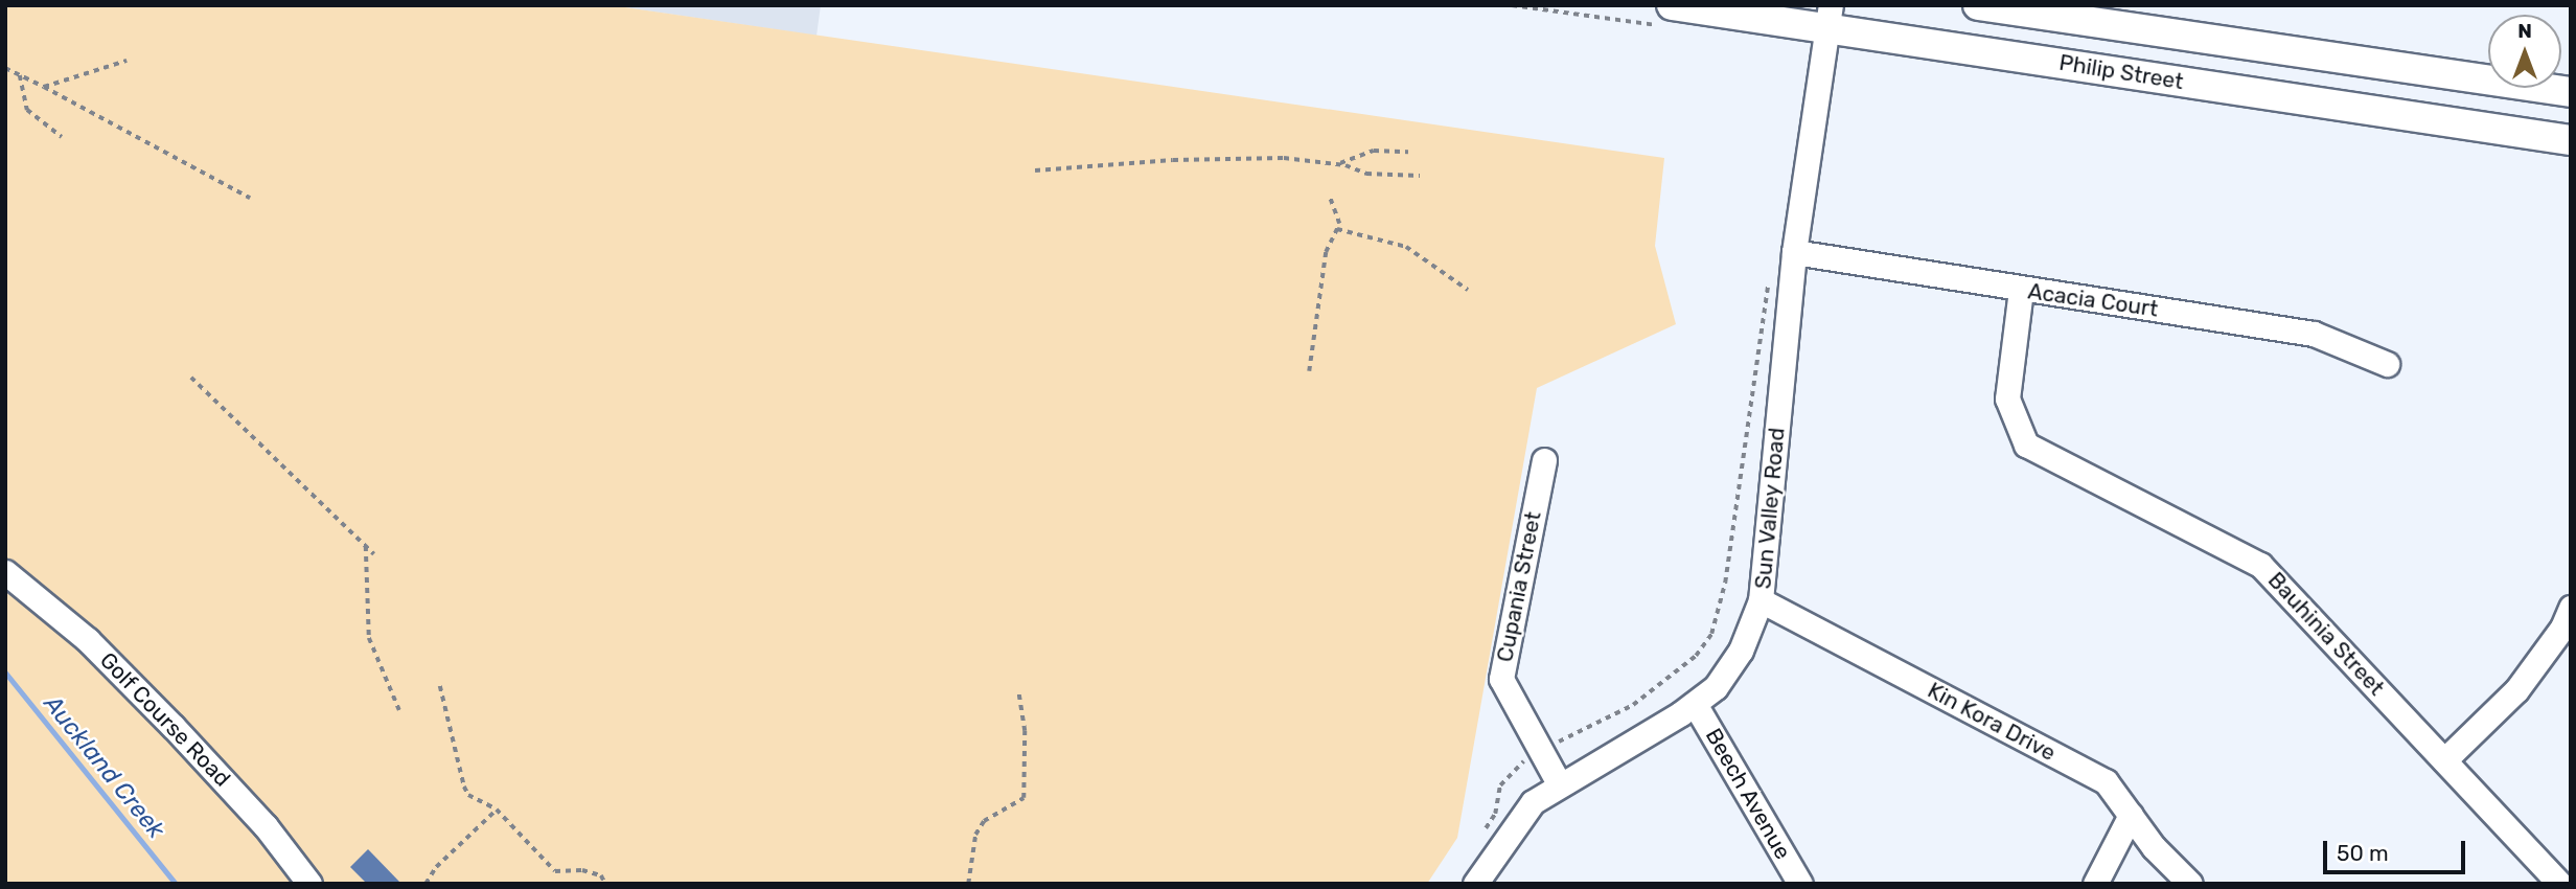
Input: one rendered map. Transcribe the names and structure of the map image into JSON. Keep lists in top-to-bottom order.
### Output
{
  "streets": {
    "main road": ["Philip Street"],
    "street": [
      "Acacia Court",
      "Sun Valley Road",
      "Cupania Street",
      "Bauhinia Street",
      "Golf Course Road",
      "Kin Kora Drive",
      "Beech Avenue"
    ]
  },
  "crossings": [
    ["Philip Street", "Sun Valley Road"],
    ["Acacia Court", "Sun Valley Road"],
    ["Acacia Court", "Bauhinia Street"],
    ["Sun Valley Road", "Cupania Street"],
    ["Sun Valley Road", "Kin Kora Drive"],
    ["Sun Valley Road", "Beech Avenue"]
  ],
  "water": ["Auckland Creek"],
  "scale_bar": "50 m",
  "north": "top"
}
